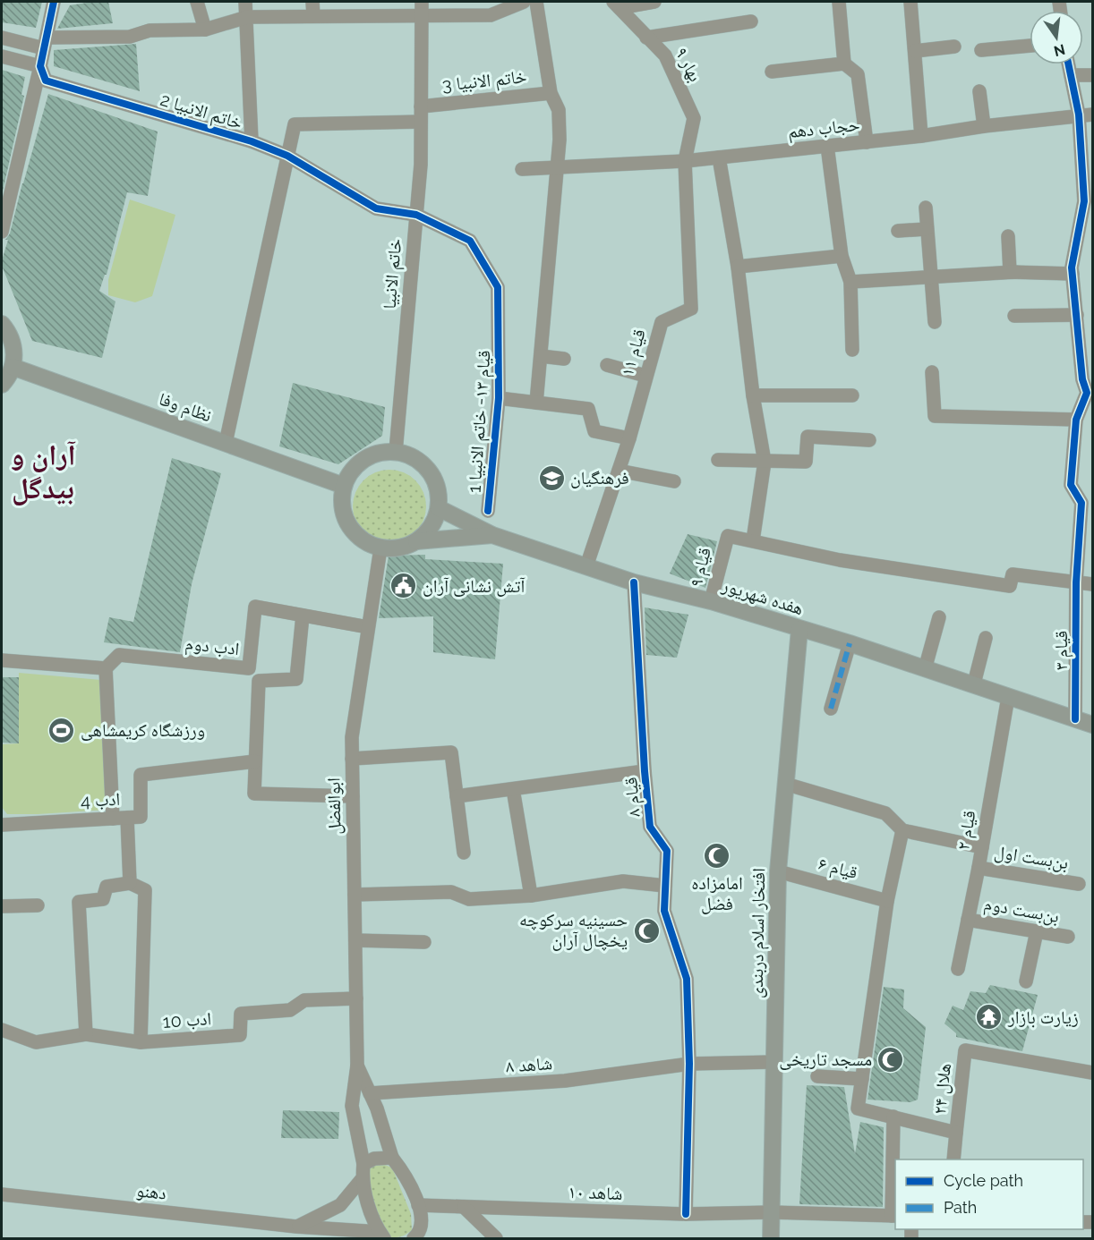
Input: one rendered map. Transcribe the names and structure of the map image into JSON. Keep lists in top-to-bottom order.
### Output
{
  "streets": {
    "main road": ["نظام وفا", "هفده شهریور", "افتخار اسلام دربندی"],
    "street": [
      "بهار ۹",
      "خاتم الانبیا 3",
      "خاتم الانبیا 2",
      "حجاب دهم",
      "خاتم الانبیا",
      "قیام ۱۱",
      "قیام ۱۳- خاتم الانبیا 1",
      "قیام ۹",
      "ادب دوم",
      "قیام ۳",
      "قیام ۸",
      "ادب 4",
      "ابوالفضل",
      "قیام ۲",
      "بن‌بست اول",
      "قیام ۶",
      "بن‌بست دوم",
      "ادب 10",
      "شاهد ۸",
      "هلال ۲۴",
      "دهنو",
      "شاهد ۱۰"
    ]
  },
  "crossings": [
    ["بهار ۹", "حجاب دهم"],
    ["بهار ۹", "قیام ۱۱"],
    ["خاتم الانبیا 3", "خاتم الانبیا"],
    ["خاتم الانبیا 2", "خاتم الانبیا"],
    ["خاتم الانبیا 2", "قیام ۱۳- خاتم الانبیا 1"],
    ["حجاب دهم", "قیام ۱۱"],
    ["خاتم الانبیا", "نظام وفا"],
    ["خاتم الانبیا", "قیام ۱۳- خاتم الانبیا 1"],
    ["خاتم الانبیا", "هفده شهریور"],
    ["خاتم الانبیا", "ابوالفضل"],
    ["قیام ۱۱", "هفده شهریور"],
    ["نظام وفا", "هفده شهریور"],
    ["نظام وفا", "ابوالفضل"],
    ["قیام ۹", "هفده شهریور"],
    ["هفده شهریور", "قیام ۳"],
    ["هفده شهریور", "قیام ۸"],
    ["هفده شهریور", "ابوالفضل"],
    ["هفده شهریور", "قیام ۲"],
    ["هفده شهریور", "افتخار اسلام دربندی"],
    ["ادب دوم", "ابوالفضل"],
    ["قیام ۸", "شاهد ۸"],
    ["قیام ۸", "شاهد ۱۰"],
    ["ابوالفضل", "ادب 10"],
    ["قیام ۲", "بن‌بست اول"],
    ["قیام ۲", "بن‌بست دوم"],
    ["قیام ۶", "افتخار اسلام دربندی"],
    ["افتخار اسلام دربندی", "شاهد ۸"],
    ["افتخار اسلام دربندی", "شاهد ۱۰"]
  ],
  "districts": ["آران و بیدگل"],
  "places": {
    "school or university": ["فرهنگیان"],
    "public building": ["آتش نشانی آران"],
    "sports": ["ورزشگاه کریمشاهی"],
    "mosque": ["امامزاده فضل", "حسینیه سرکوچه یخچال آران", "مسجد تاریخی"],
    "temple": ["زیارت بازار"]
  },
  "legend": ["Cycle path", "Path"],
  "north": "bottom"
}
